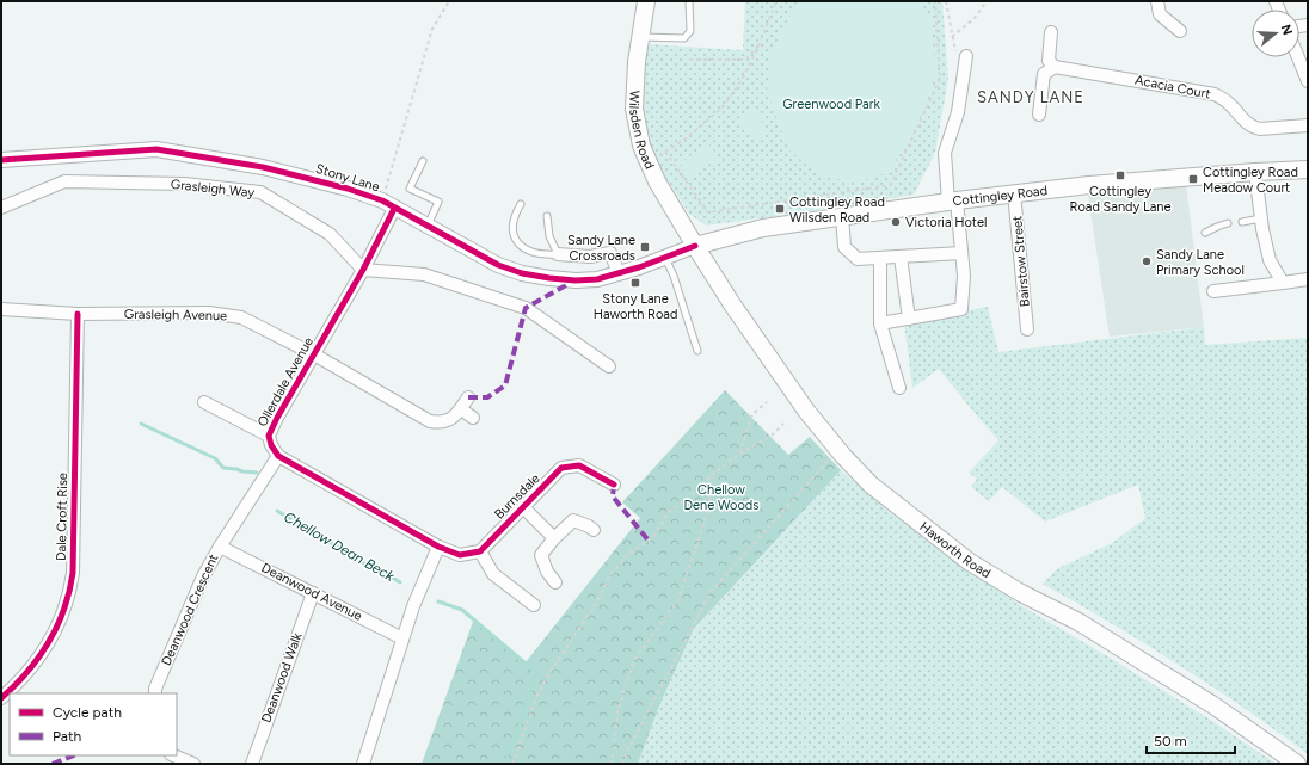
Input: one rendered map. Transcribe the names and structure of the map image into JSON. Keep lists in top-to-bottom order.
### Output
{
  "streets": {
    "main road": ["Wilsden Road", "Cottingley Road", "Haworth Road"],
    "street": [
      "Acacia Court",
      "Stony Lane",
      "Grasleigh Way",
      "Bairstow Street",
      "Grasleigh Avenue",
      "Ollerdale Avenue",
      "Burnsdale",
      "Dale Croft Rise",
      "Deanwood Avenue",
      "Deanwood Crescent",
      "Deanwood Walk"
    ]
  },
  "crossings": [
    ["Wilsden Road", "Stony Lane"],
    ["Wilsden Road", "Cottingley Road"],
    ["Wilsden Road", "Haworth Road"],
    ["Stony Lane", "Cottingley Road"],
    ["Stony Lane", "Ollerdale Avenue"],
    ["Stony Lane", "Haworth Road"],
    ["Grasleigh Way", "Ollerdale Avenue"],
    ["Cottingley Road", "Bairstow Street"],
    ["Cottingley Road", "Haworth Road"],
    ["Grasleigh Avenue", "Ollerdale Avenue"],
    ["Grasleigh Avenue", "Dale Croft Rise"],
    ["Ollerdale Avenue", "Deanwood Crescent"],
    ["Deanwood Avenue", "Deanwood Crescent"],
    ["Deanwood Avenue", "Deanwood Walk"]
  ],
  "districts": ["SANDY LANE"],
  "water": ["Chellow Dean Beck"],
  "parks": ["Greenwood Park", "Chellow Dene Woods"],
  "places": {
    "transit": [
      "Cottingley Road Sandy Lane",
      "Cottingley Road Meadow Court",
      "Cottingley Road Wilsden Road",
      "Sandy Lane Crossroads",
      "Stony Lane Haworth Road"
    ],
    "other": ["Victoria Hotel", "Sandy Lane Primary School"]
  },
  "legend": ["Cycle path", "Path"],
  "scale_bar": "50 m",
  "north": "right"
}
